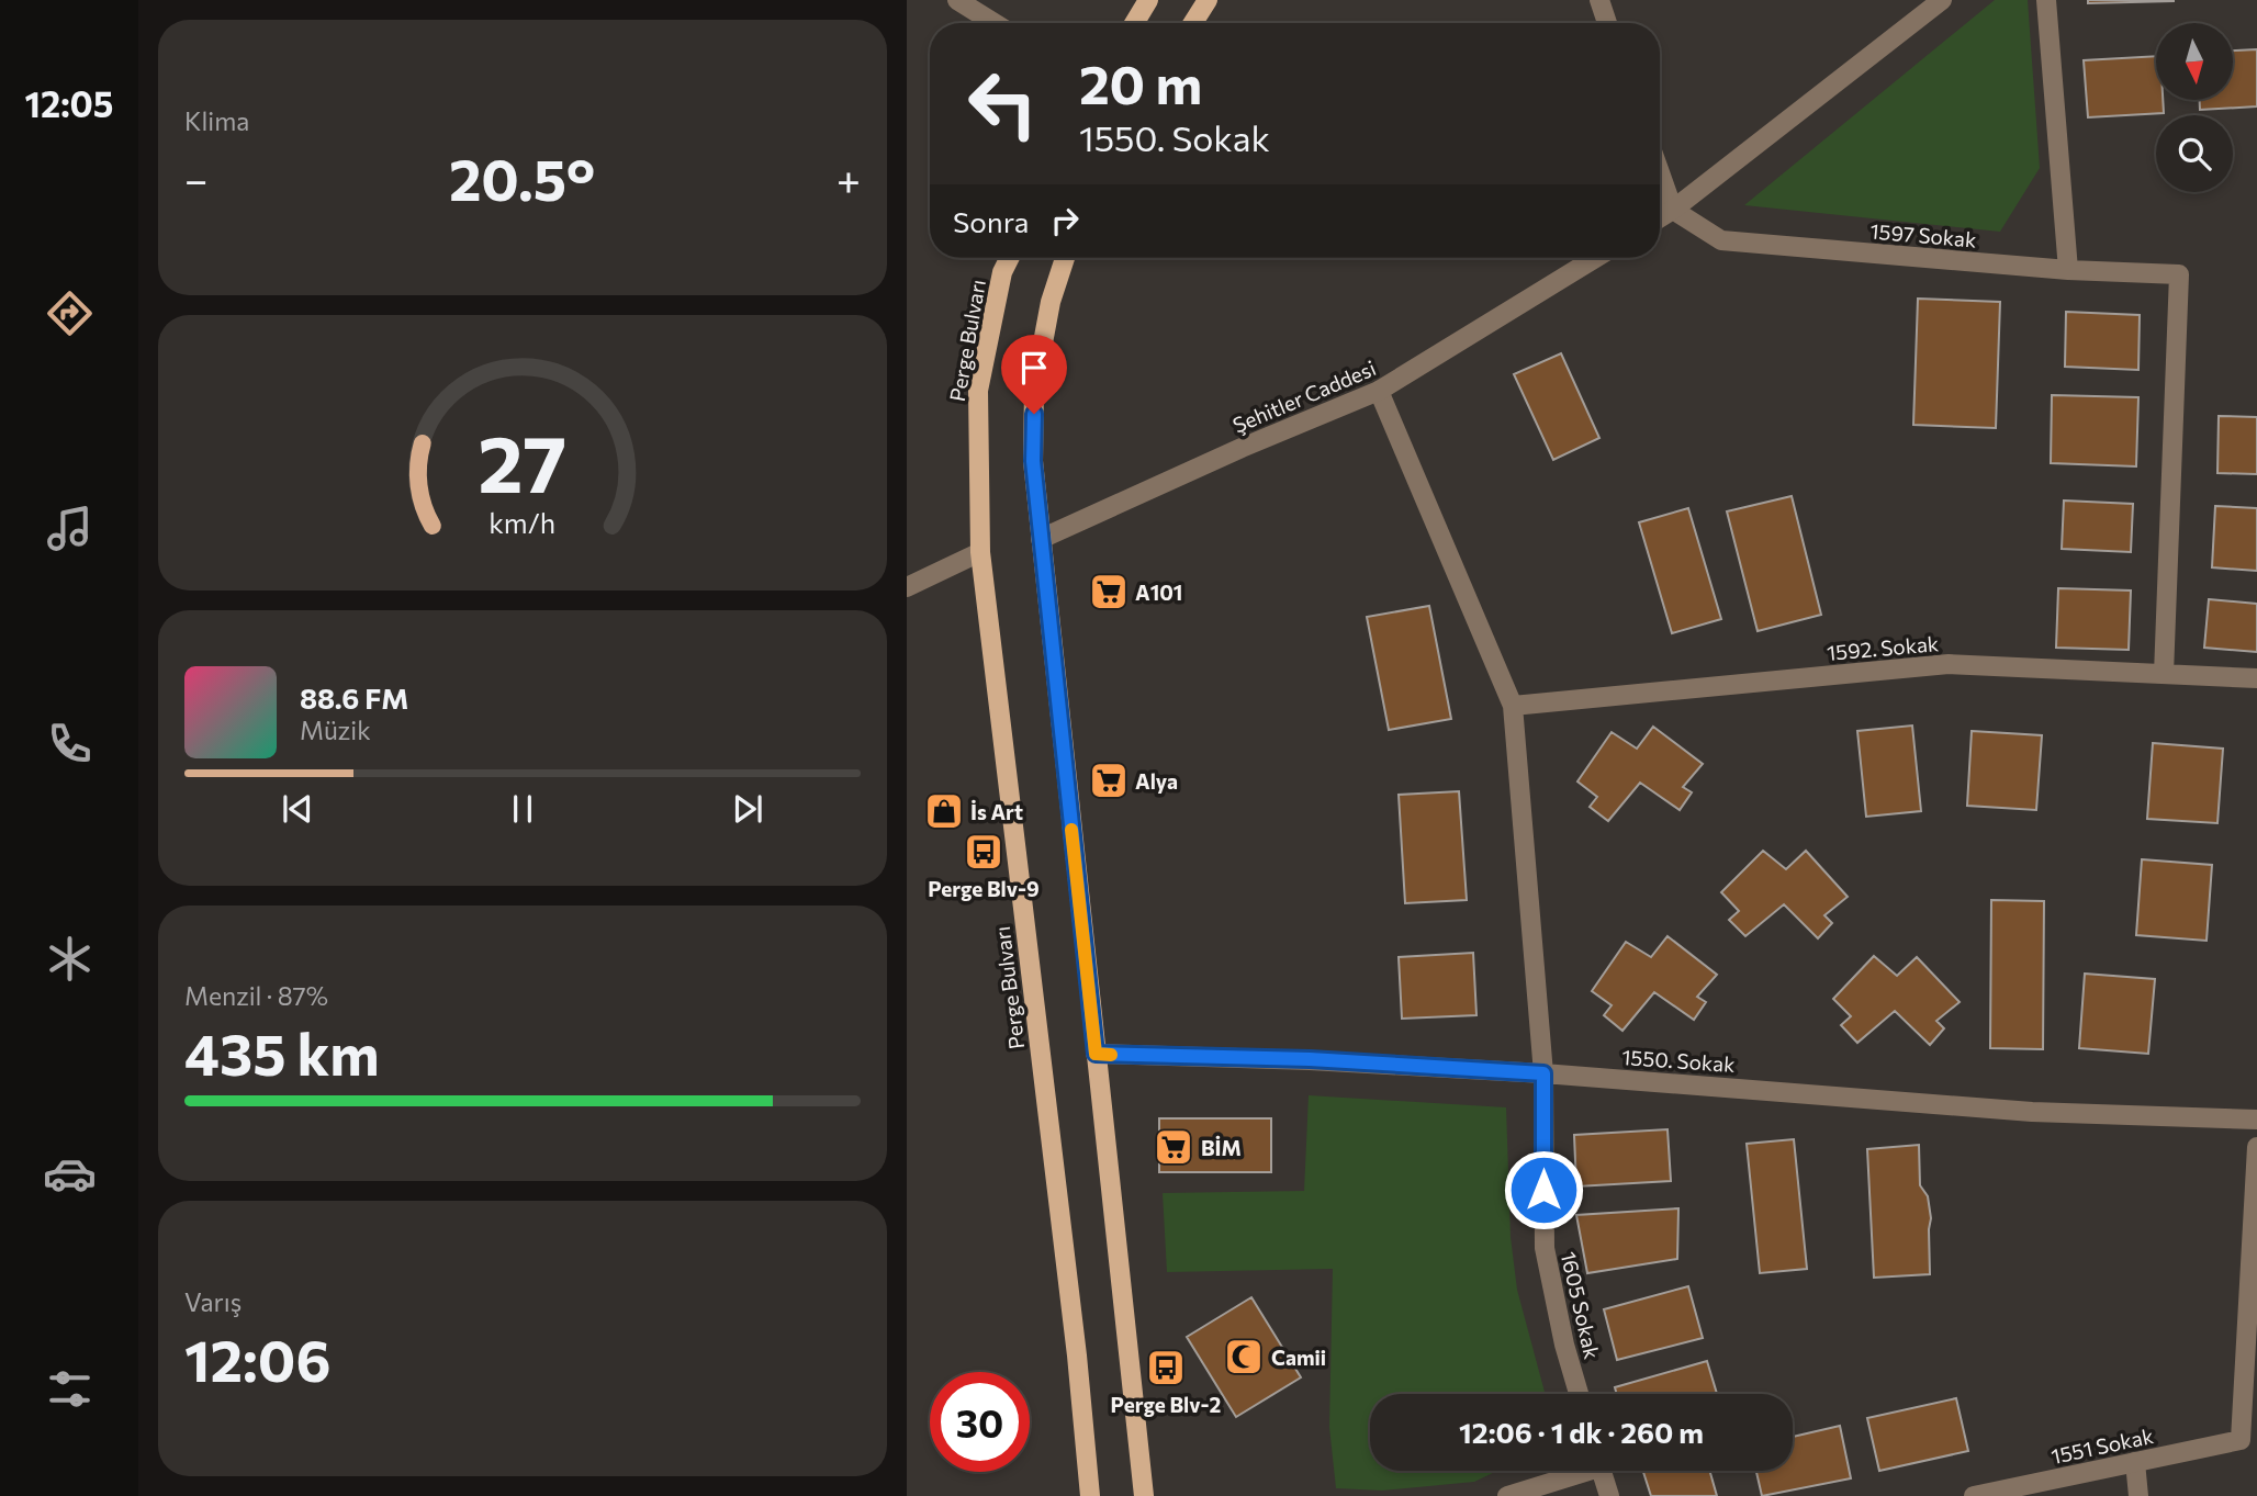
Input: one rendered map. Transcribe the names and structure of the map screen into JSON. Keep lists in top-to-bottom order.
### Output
{
  "streets": {
    "main road": ["Perge Bulvarı"],
    "street": [
      "1597 Sokak",
      "Şehitler Caddesi",
      "1592. Sokak",
      "1550. Sokak",
      "1605 Sokak",
      "1551 Sokak"
    ]
  },
  "crossings": [
    ["1597 Sokak", "1592. Sokak"],
    ["Şehitler Caddesi", "1605 Sokak"],
    ["1592. Sokak", "1605 Sokak"],
    ["1550. Sokak", "1605 Sokak"]
  ],
  "places": {
    "supermarket": ["A101", "Alya", "BİM"],
    "shop": ["İs Art"],
    "bus stop": ["Perge Blv-9", "Perge Blv-2"],
    "mosque": ["Camii"]
  },
  "north": "bottom",
  "page": {
    "tabs": "12:05",
    "tile": [
      "Klima",
      ["Menzil · 87%", "435 km"],
      ["Varış", "12:06"]
    ],
    "turn": ["20 m", "1550. Sokak"],
    "heat": ["−", "20.5°", "+"],
    "then": "Sonra",
    "song": ["88.6 FM", "Müzik"],
    "limit": "30",
    "trip": "12:06 · 1 dk · 260 m",
    "gauge": ["27", "km/h"]
  }
}
